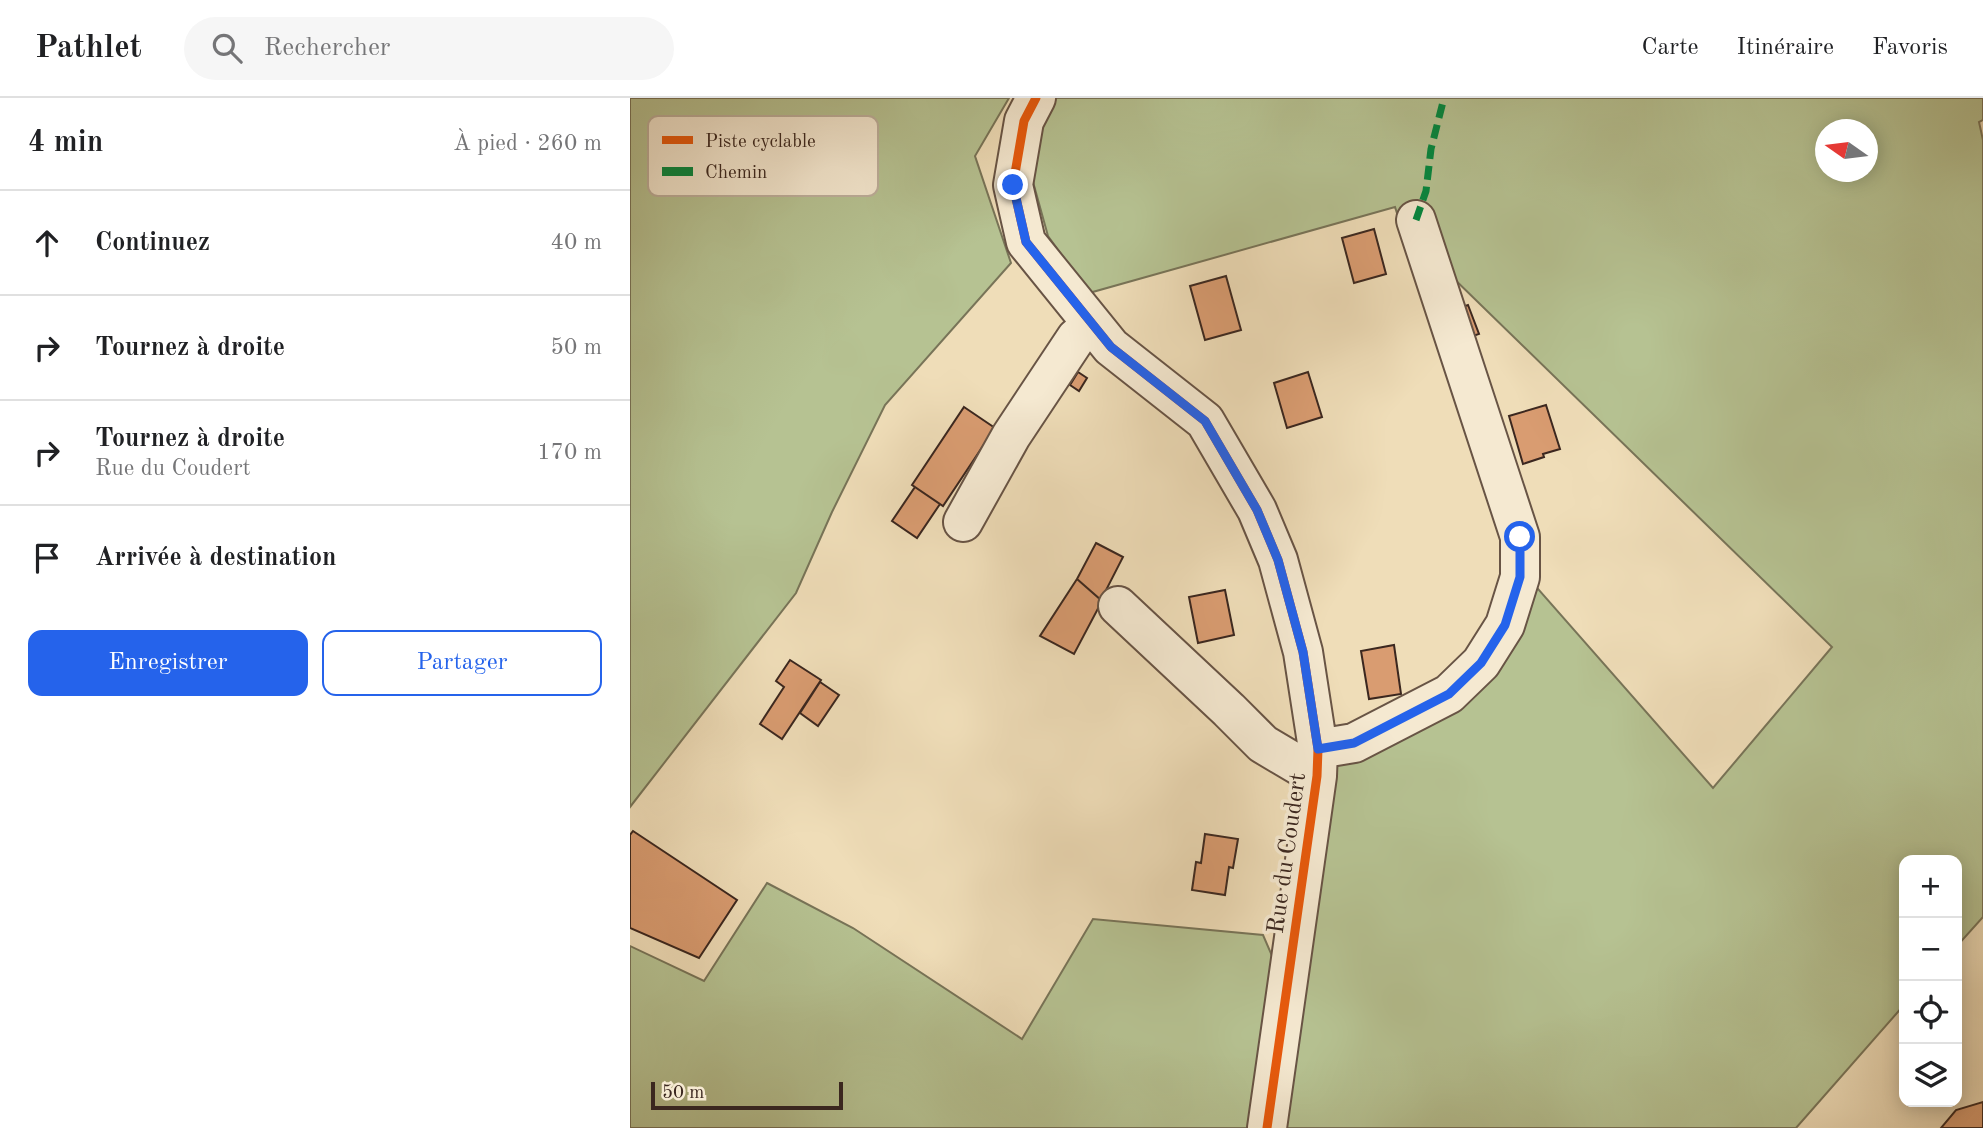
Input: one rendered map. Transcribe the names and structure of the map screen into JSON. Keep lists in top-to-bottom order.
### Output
{
  "streets": {
    "street": ["Rue du Coudert"]
  },
  "legend": ["Piste cyclable", "Chemin"],
  "scale_bar": "50 m",
  "north": "left",
  "page": {
    "header": "Pathlet",
    "search": "Rechercher",
    "nav": ["Carte", "Itinéraire", "Favoris"],
    "heading": ["4 min", "À pied · 260 m"],
    "list": [
      ["Continuez", "40 m"],
      ["Tournez à droite", "50 m"],
      ["Tournez à droite", "Rue du Coudert", "170 m"],
      "Arrivée à destination"
    ],
    "buttons": ["Enregistrer", "Partager"],
    "map_buttons": ["+", "−"],
    "scale": "50 m"
  }
}
